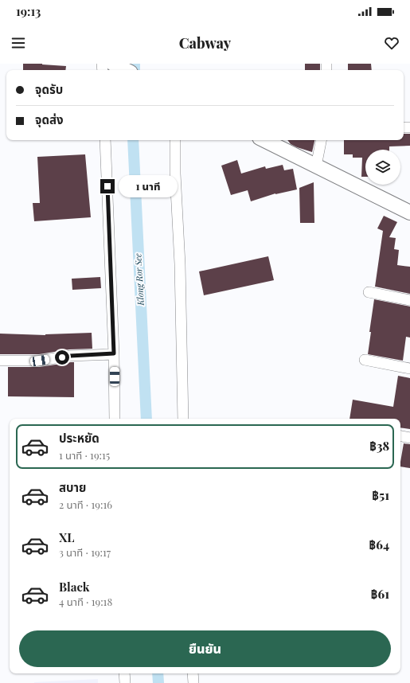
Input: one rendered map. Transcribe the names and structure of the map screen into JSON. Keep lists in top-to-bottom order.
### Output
{
  "water": ["Klong Ror See"],
  "page": {
    "status": "19:13",
    "header": "Cabway",
    "banner": ["จุดรับ", "จุดส่ง"],
    "bubble": "1 นาที",
    "list": [
      {
        "name": "ประหยัด",
        "note": "1 นาที · 19:15",
        "value": "฿38"
      },
      {
        "name": "สบาย",
        "note": "2 นาที · 19:16",
        "value": "฿51"
      },
      {
        "name": "XL",
        "note": "3 นาที · 19:17",
        "value": "฿64"
      },
      {
        "name": "Black",
        "note": "4 นาที · 19:18",
        "value": "฿61"
      }
    ],
    "buttons": "ยืนยัน"
  }
}
